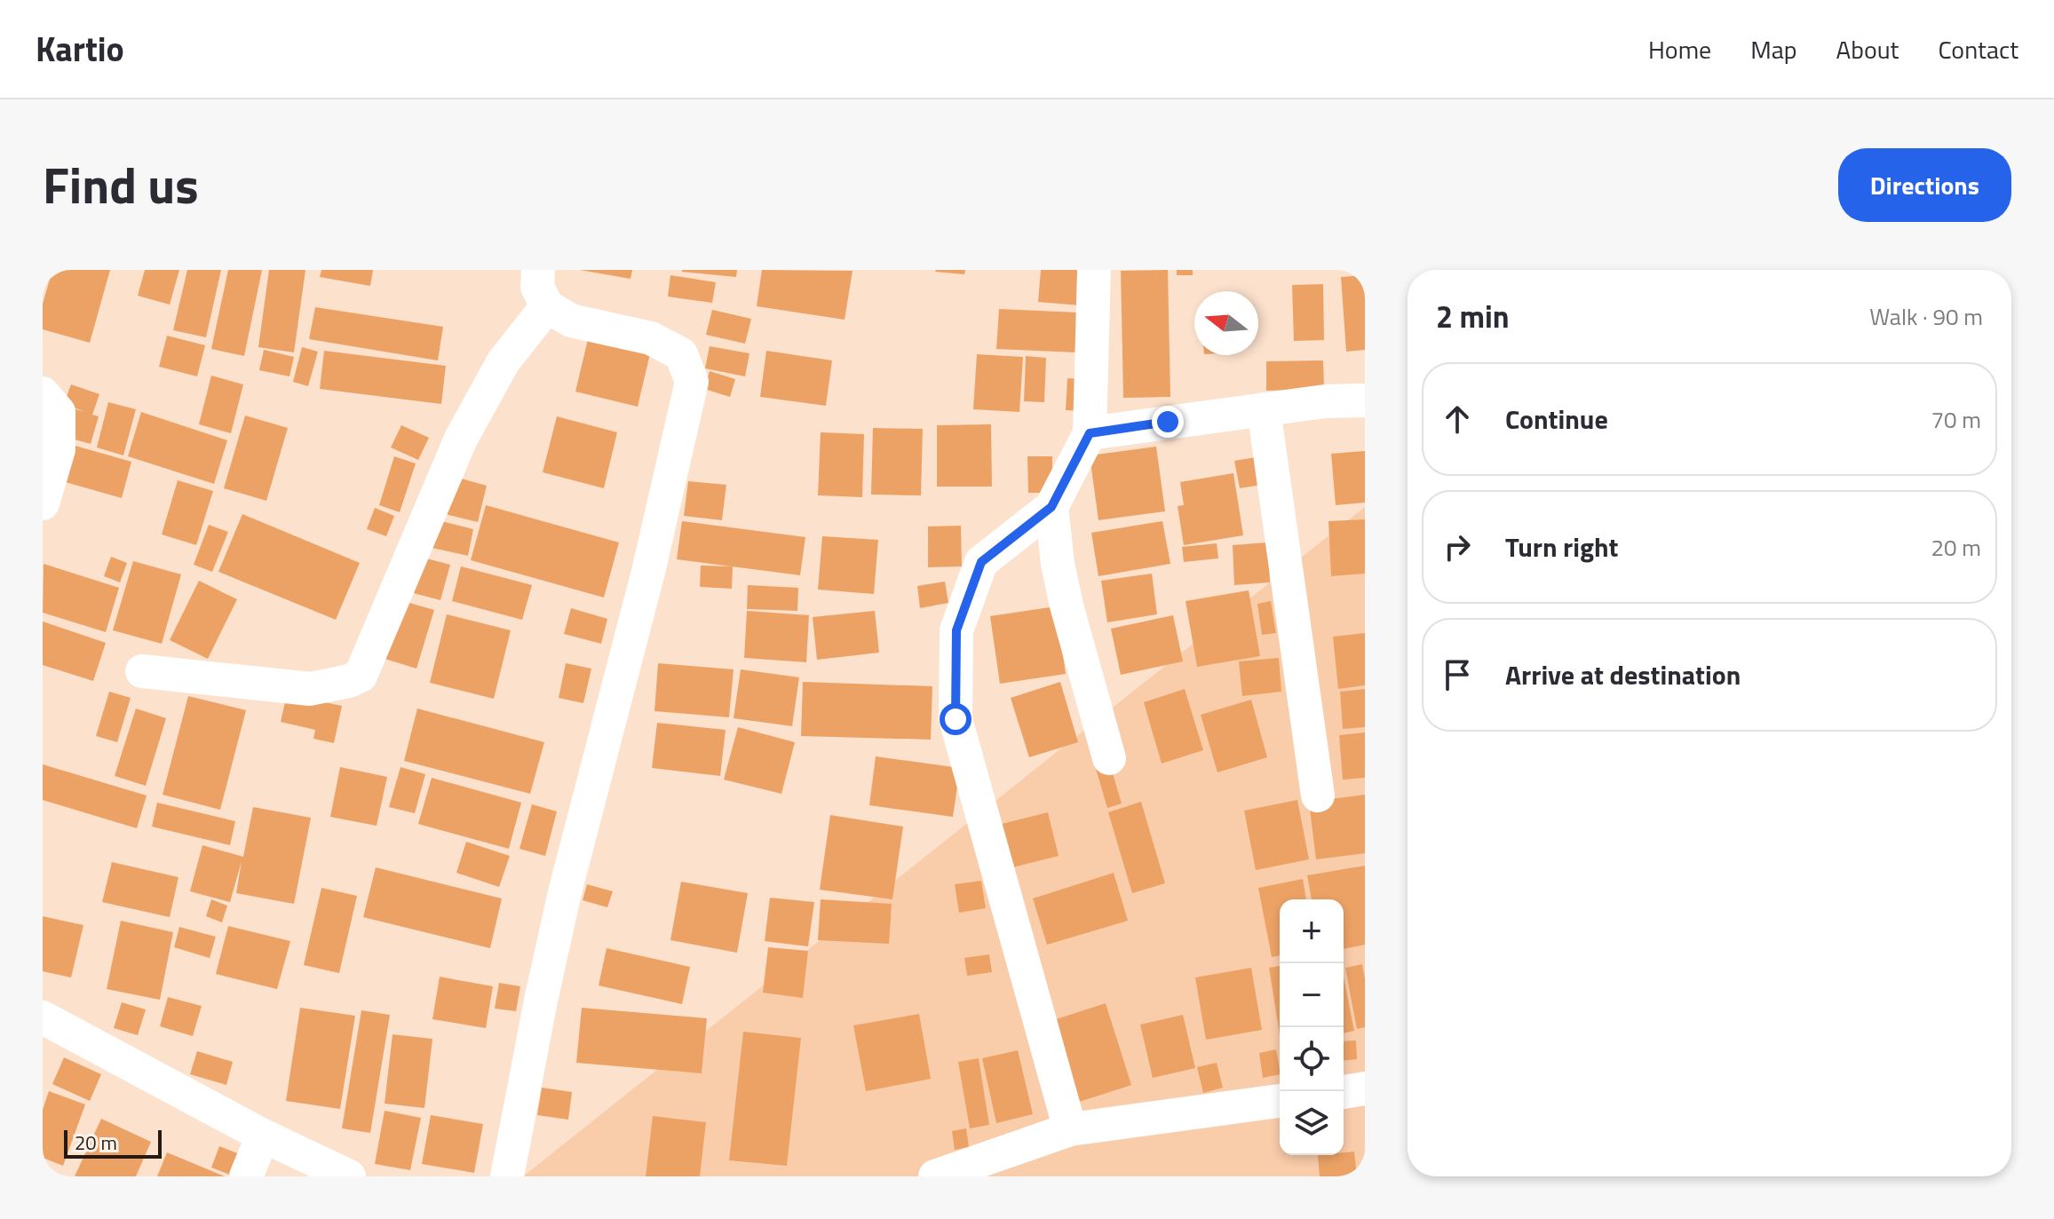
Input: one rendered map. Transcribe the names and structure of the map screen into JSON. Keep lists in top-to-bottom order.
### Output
{
  "scale_bar": "20 m",
  "north": "left",
  "page": {
    "header": "Kartio",
    "nav": [
      "Home",
      "Map",
      "About",
      "Contact"
    ],
    "title": "Find us",
    "buttons": "Directions",
    "heading": ["2 min", "Walk · 90 m"],
    "list": [
      ["Continue", "70 m"],
      ["Turn right", "20 m"],
      "Arrive at destination"
    ],
    "map_buttons": ["+", "−"],
    "scale": "20 m"
  }
}
